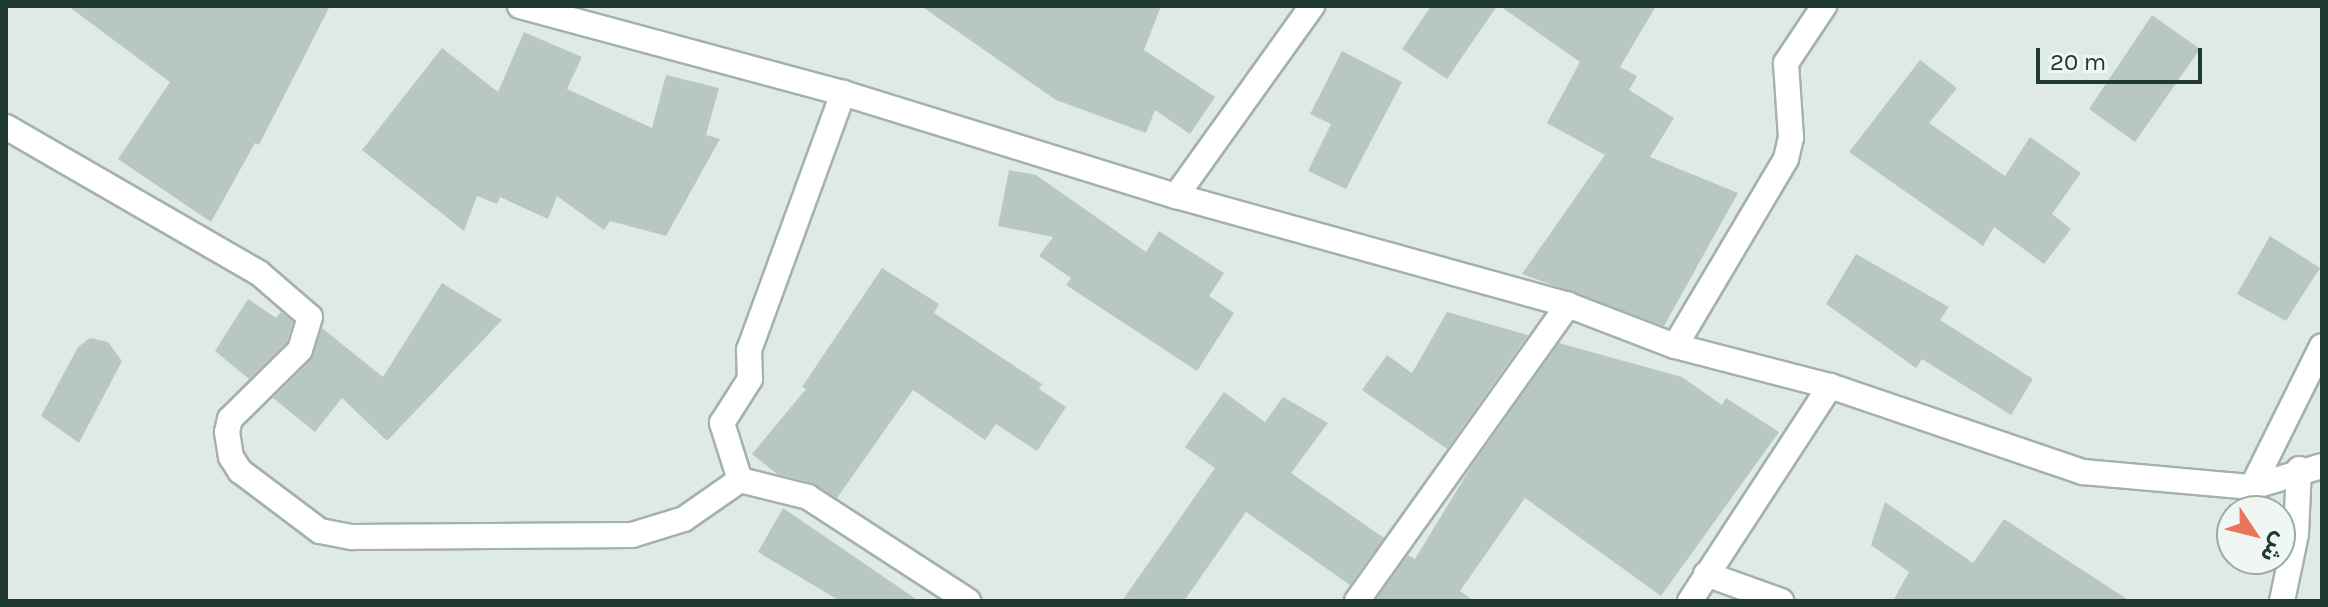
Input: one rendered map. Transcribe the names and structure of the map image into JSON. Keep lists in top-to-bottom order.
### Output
{
  "scale_bar": "20 m",
  "north": "bottom right"
}
